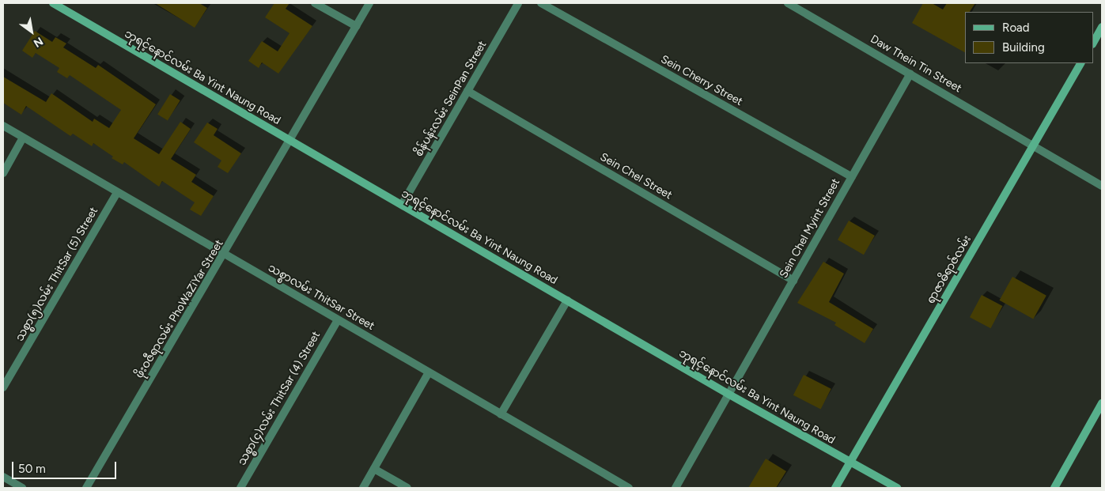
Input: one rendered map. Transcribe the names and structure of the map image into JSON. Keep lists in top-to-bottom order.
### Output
{
  "streets": {
    "main road": ["ဘုရင့်နောင်လမ်း Ba Yint Naung Road", "ရာဇာဓိရာဇ်လမ်း"],
    "street": [
      "Daw Thein Tin Street",
      "Sein Cherry Street",
      "စိန်ပန်းလမ်း SeinPan Street",
      "Sein Chel Street",
      "Sein Chel Myint Street",
      "သစ္စာ(၅)လမ်း ThitSar (5) Street",
      "သစ္စာလမ်း ThitSar Street",
      "ဖိုးဝဇီရာလမ်း PhoWaZiYar Street",
      "သစ္စာ(၄)လမ်း ThitSar (4) Street"
    ]
  },
  "crossings": [
    ["Daw Thein Tin Street", "Sein Chel Myint Street"],
    ["Daw Thein Tin Street", "ရာဇာဓိရာဇ်လမ်း"],
    ["ဘုရင့်နောင်လမ်း Ba Yint Naung Road", "စိန်ပန်းလမ်း SeinPan Street"],
    ["ဘုရင့်နောင်လမ်း Ba Yint Naung Road", "Sein Chel Myint Street"],
    ["ဘုရင့်နောင်လမ်း Ba Yint Naung Road", "ရာဇာဓိရာဇ်လမ်း"],
    ["ဘုရင့်နောင်လမ်း Ba Yint Naung Road", "ဖိုးဝဇီရာလမ်း PhoWaZiYar Street"],
    ["Sein Cherry Street", "Sein Chel Myint Street"],
    ["စိန်ပန်းလမ်း SeinPan Street", "Sein Chel Street"],
    ["Sein Chel Street", "Sein Chel Myint Street"],
    ["သစ္စာ(၅)လမ်း ThitSar (5) Street", "သစ္စာလမ်း ThitSar Street"],
    ["သစ္စာလမ်း ThitSar Street", "ဖိုးဝဇီရာလမ်း PhoWaZiYar Street"],
    ["သစ္စာလမ်း ThitSar Street", "သစ္စာ(၄)လမ်း ThitSar (4) Street"]
  ],
  "legend": ["Road", "Building"],
  "scale_bar": "50 m",
  "north": "bottom right"
}
